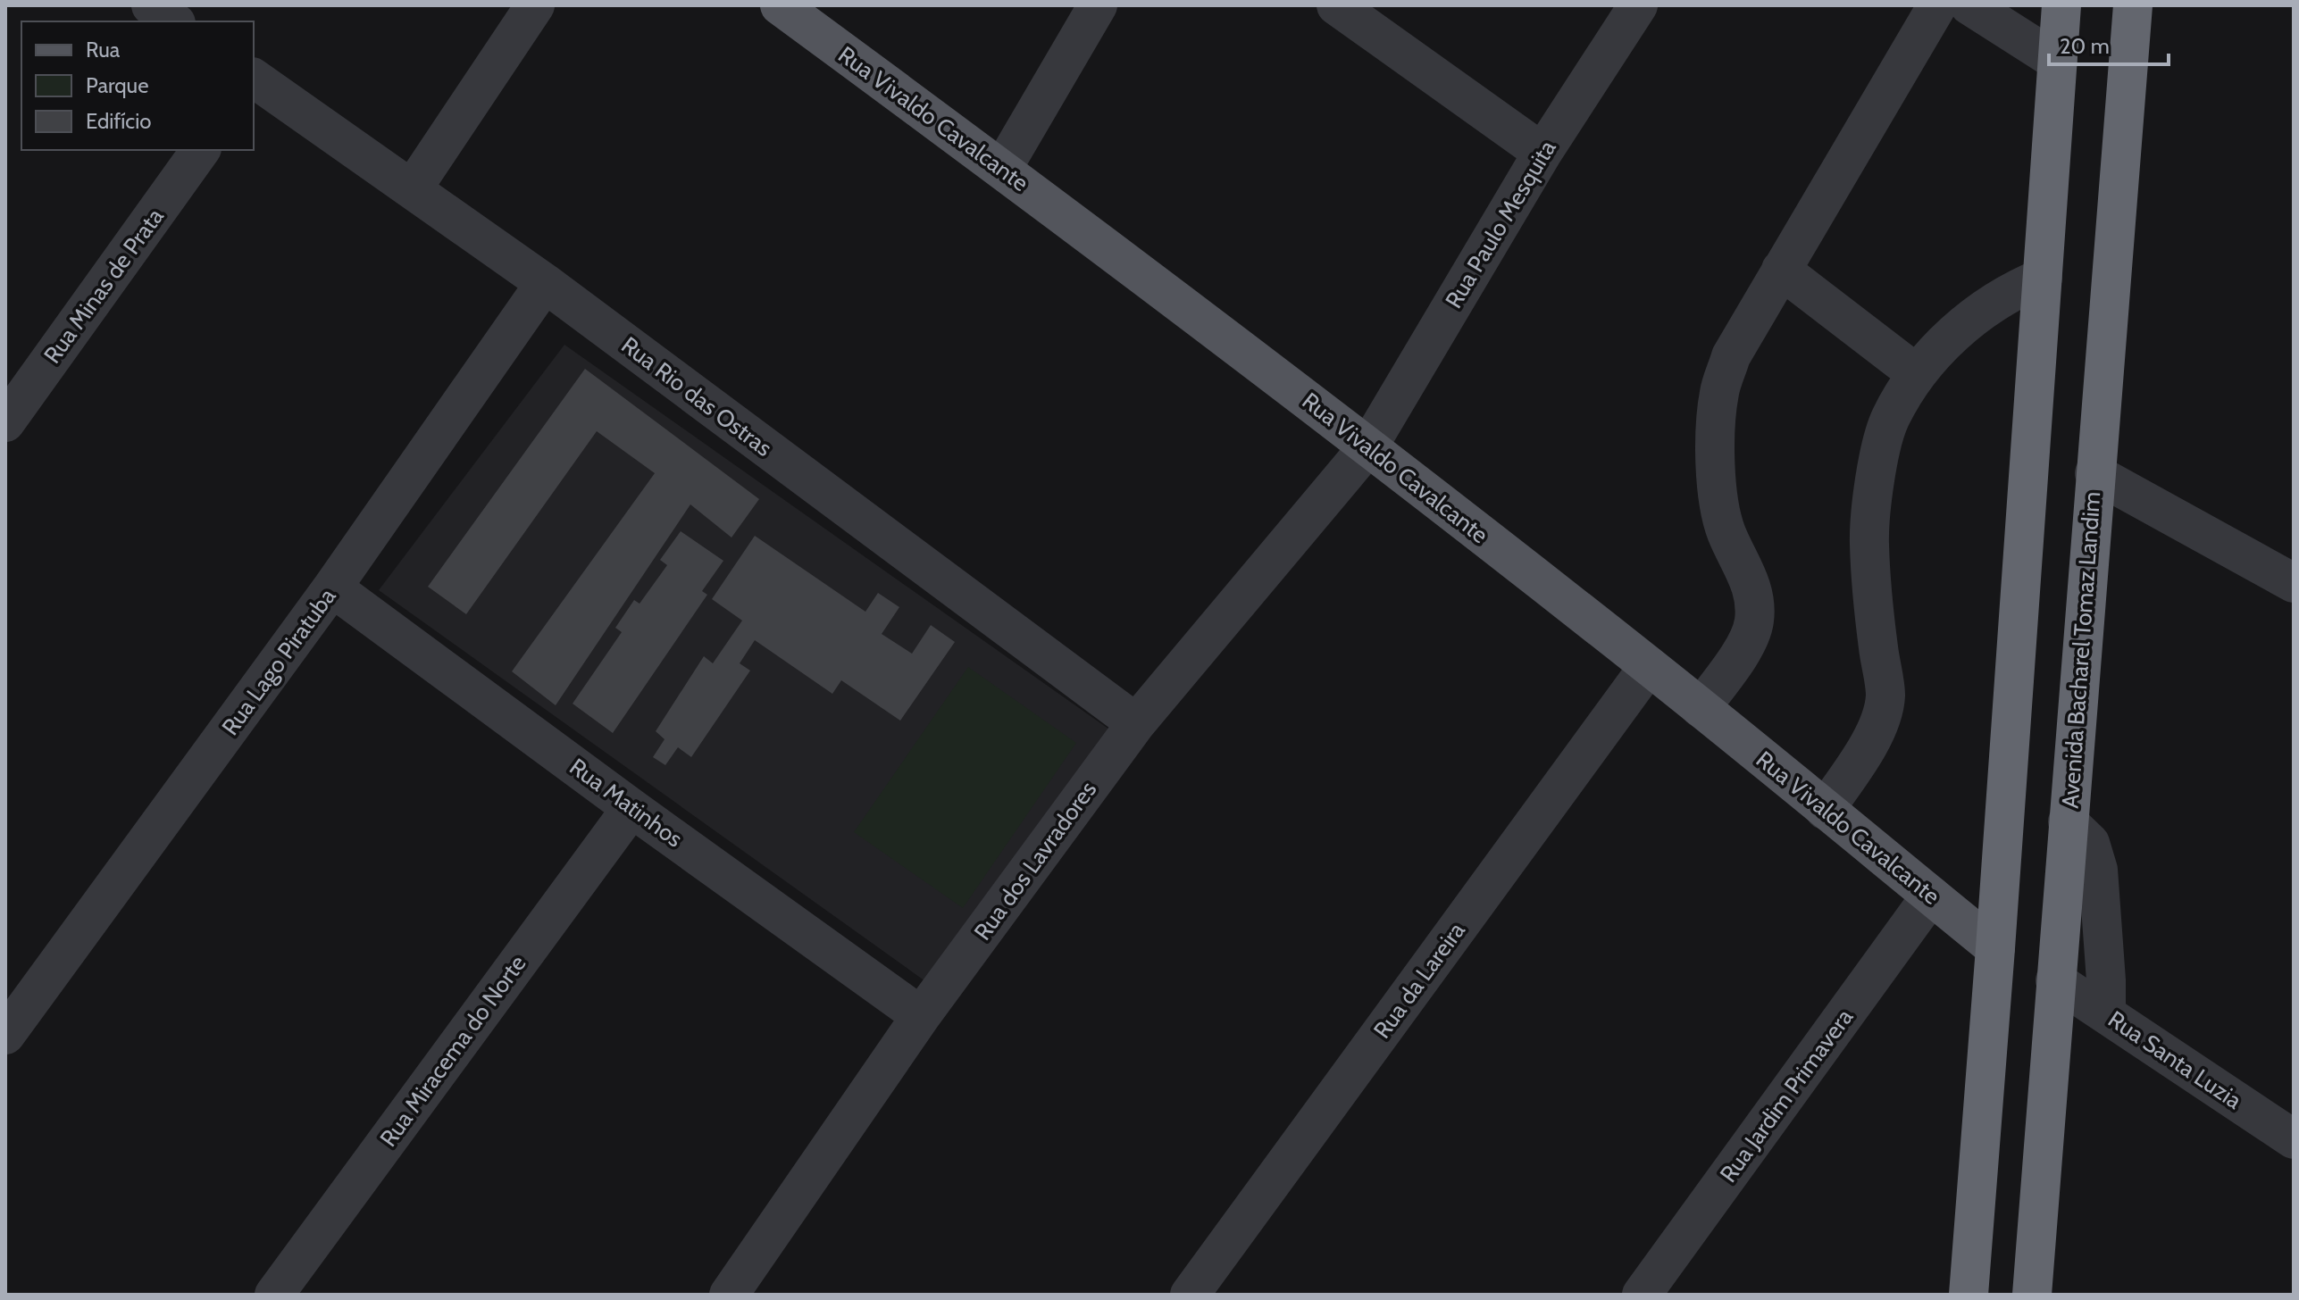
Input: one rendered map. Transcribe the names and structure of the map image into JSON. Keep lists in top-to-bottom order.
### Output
{
  "streets": {
    "highway": ["Avenida Bacharel Tomaz Landim"],
    "main road": ["Rua Vivaldo Cavalcante"],
    "street": [
      "Rua Paulo Mesquita",
      "Rua Minas de Prata",
      "Rua Rio das Ostras",
      "Rua Lago Piratuba",
      "Rua Matinhos",
      "Rua dos Lavradores",
      "Rua da Lareira",
      "Rua Miracema do Norte",
      "Rua Santa Luzia",
      "Rua Jardim Primavera"
    ]
  },
  "crossings": [
    ["Rua Vivaldo Cavalcante", "Rua Paulo Mesquita"],
    ["Rua Vivaldo Cavalcante", "Rua dos Lavradores"],
    ["Rua Vivaldo Cavalcante", "Rua da Lareira"],
    ["Rua Vivaldo Cavalcante", "Rua Jardim Primavera"],
    ["Rua Paulo Mesquita", "Rua dos Lavradores"],
    ["Rua Rio das Ostras", "Rua Lago Piratuba"],
    ["Rua Rio das Ostras", "Rua dos Lavradores"],
    ["Avenida Bacharel Tomaz Landim", "Rua Santa Luzia"],
    ["Rua Lago Piratuba", "Rua Matinhos"],
    ["Rua Matinhos", "Rua dos Lavradores"],
    ["Rua Matinhos", "Rua Miracema do Norte"]
  ],
  "legend": ["Rua", "Parque", "Edifício"],
  "scale_bar": "20 m"
}
